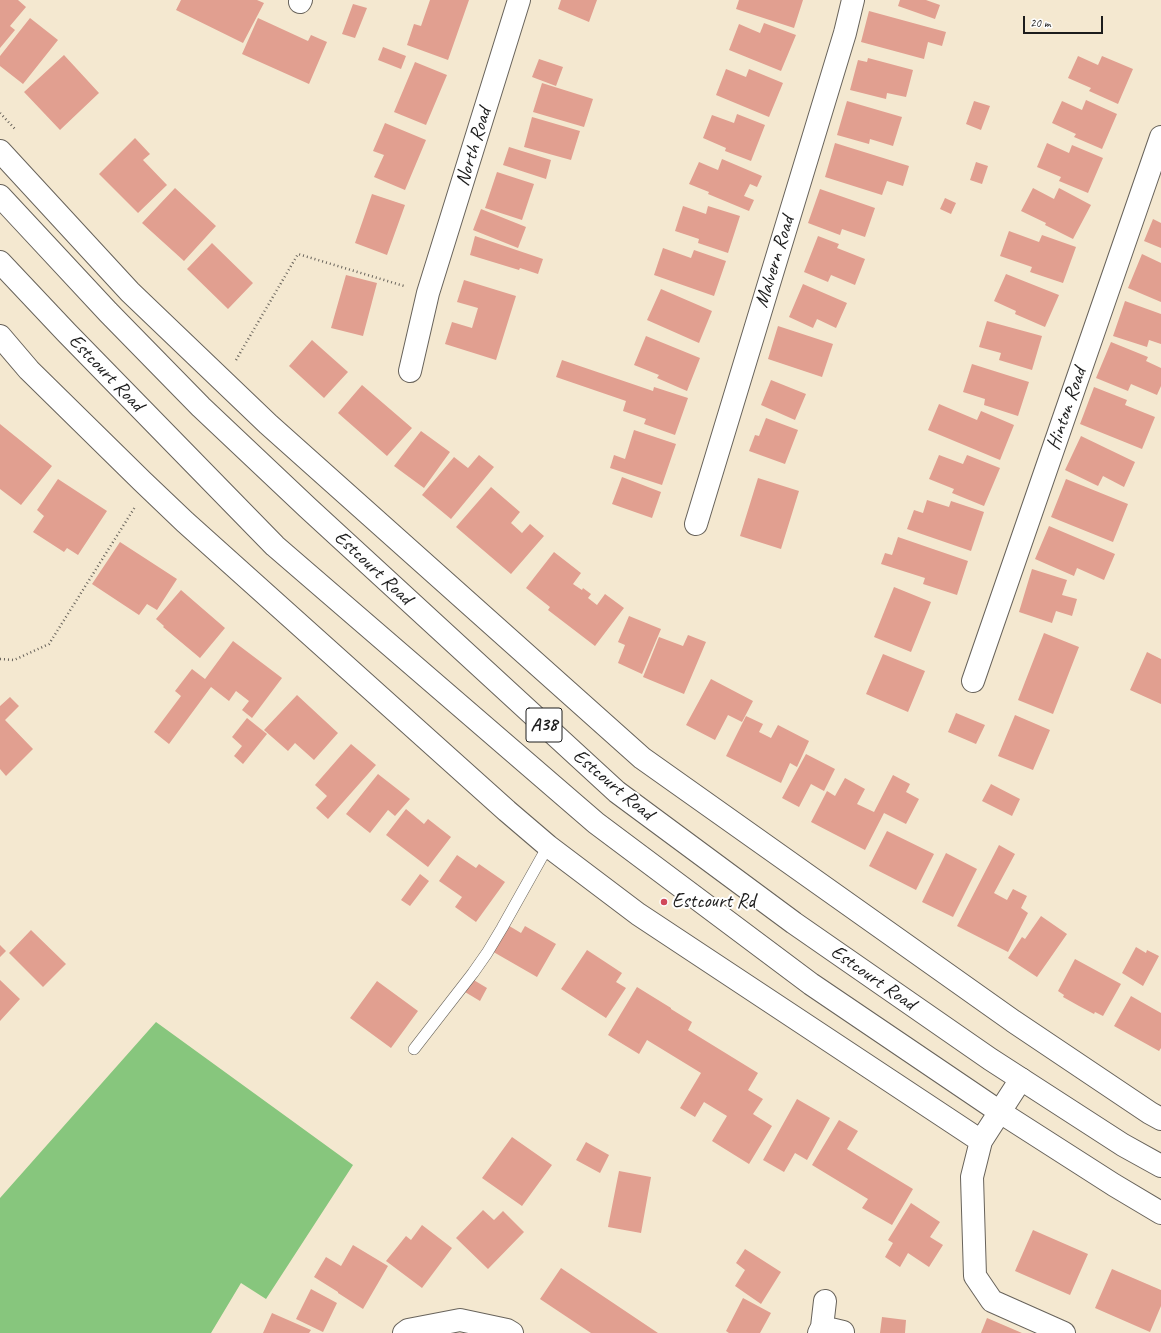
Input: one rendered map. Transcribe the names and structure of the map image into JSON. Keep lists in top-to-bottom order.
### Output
{
  "streets": {
    "street": [
      "North Road",
      "Malvern Road",
      "Estcourt Road",
      "Hinton Road",
      "A38"
    ]
  },
  "places": ["Estcourt Rd"],
  "scale_bar": "20 m"
}
